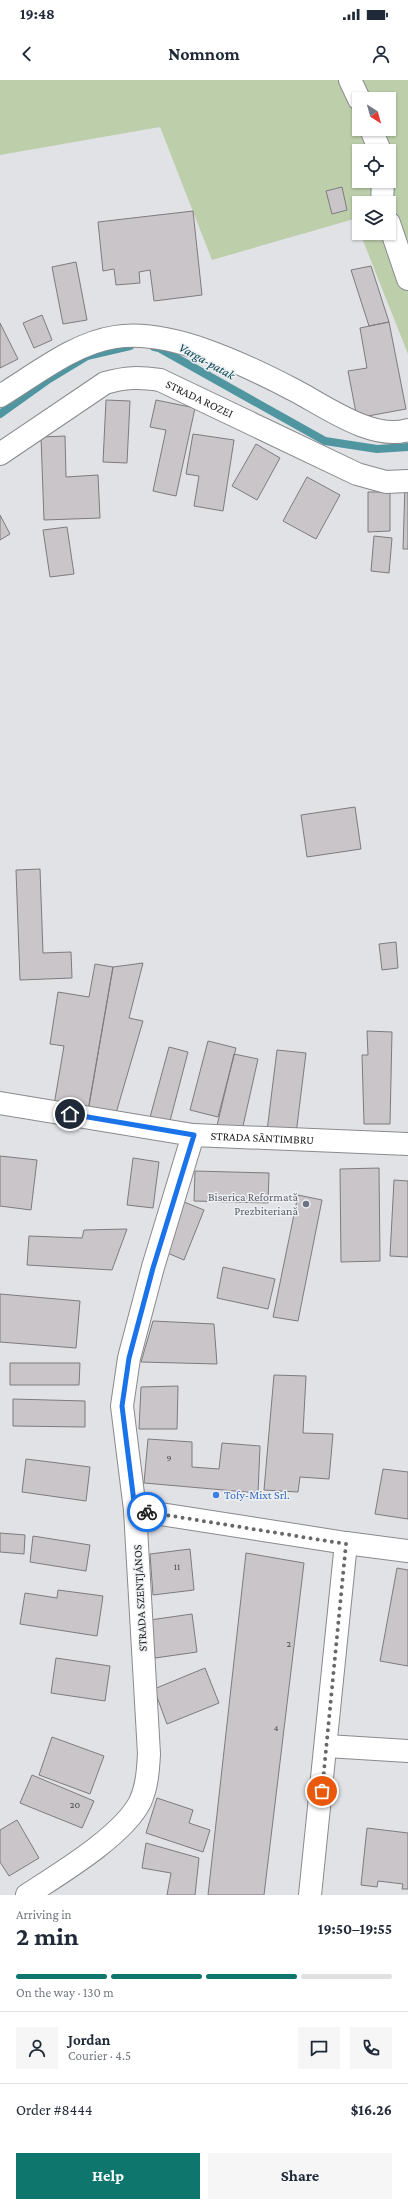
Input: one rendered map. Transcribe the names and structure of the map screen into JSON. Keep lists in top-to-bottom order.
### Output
{
  "streets": {
    "street": ["STRADA ROZEI", "STRADA SÂNTIMBRU", "STRADA SZENTJÁNOS"]
  },
  "crossings": [
    ["STRADA SÂNTIMBRU", "STRADA SZENTJÁNOS"]
  ],
  "water": ["Varga-patak"],
  "places": ["Biserica Reformată Prezbiteriană", "Tofy-Mixt Srl."],
  "house_numbers": [
    "9",
    "11",
    "2",
    "4",
    "20"
  ],
  "north": "bottom right",
  "page": {
    "status": "19:48",
    "header": "Nomnom",
    "heading": ["2 min", "Arriving in", "19:50–19:55"],
    "panel": [
      "Jordan",
      "Courier · 4.5",
      "Order #8444",
      "$16.26"
    ],
    "bar": "On the way · 130 m",
    "buttons": ["Help", "Share"]
  }
}
